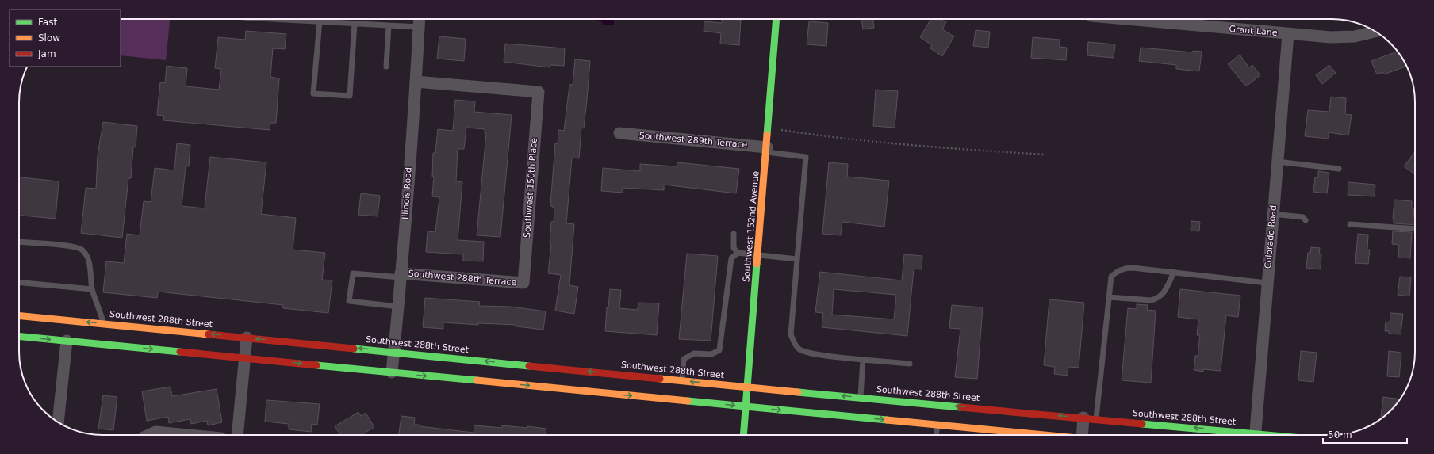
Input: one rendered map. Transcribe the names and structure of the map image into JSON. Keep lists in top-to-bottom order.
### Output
{
  "streets": {
    "main road": ["Southwest 152nd Avenue", "Southwest 288th Street"],
    "street": [
      "Grant Lane",
      "Southwest 289th Terrace",
      "Southwest 150th Place",
      "Illinois Road",
      "Colorado Road",
      "Southwest 288th Terrace"
    ]
  },
  "crossings": [
    ["Grant Lane", "Colorado Road"],
    ["Southwest 289th Terrace", "Southwest 152nd Avenue"],
    ["Southwest 150th Place", "Illinois Road"],
    ["Southwest 150th Place", "Southwest 288th Terrace"],
    ["Illinois Road", "Southwest 288th Terrace"],
    ["Illinois Road", "Southwest 288th Street"],
    ["Southwest 152nd Avenue", "Southwest 288th Street"]
  ],
  "legend": ["Fast", "Slow", "Jam"],
  "scale_bar": "50 m"
}
